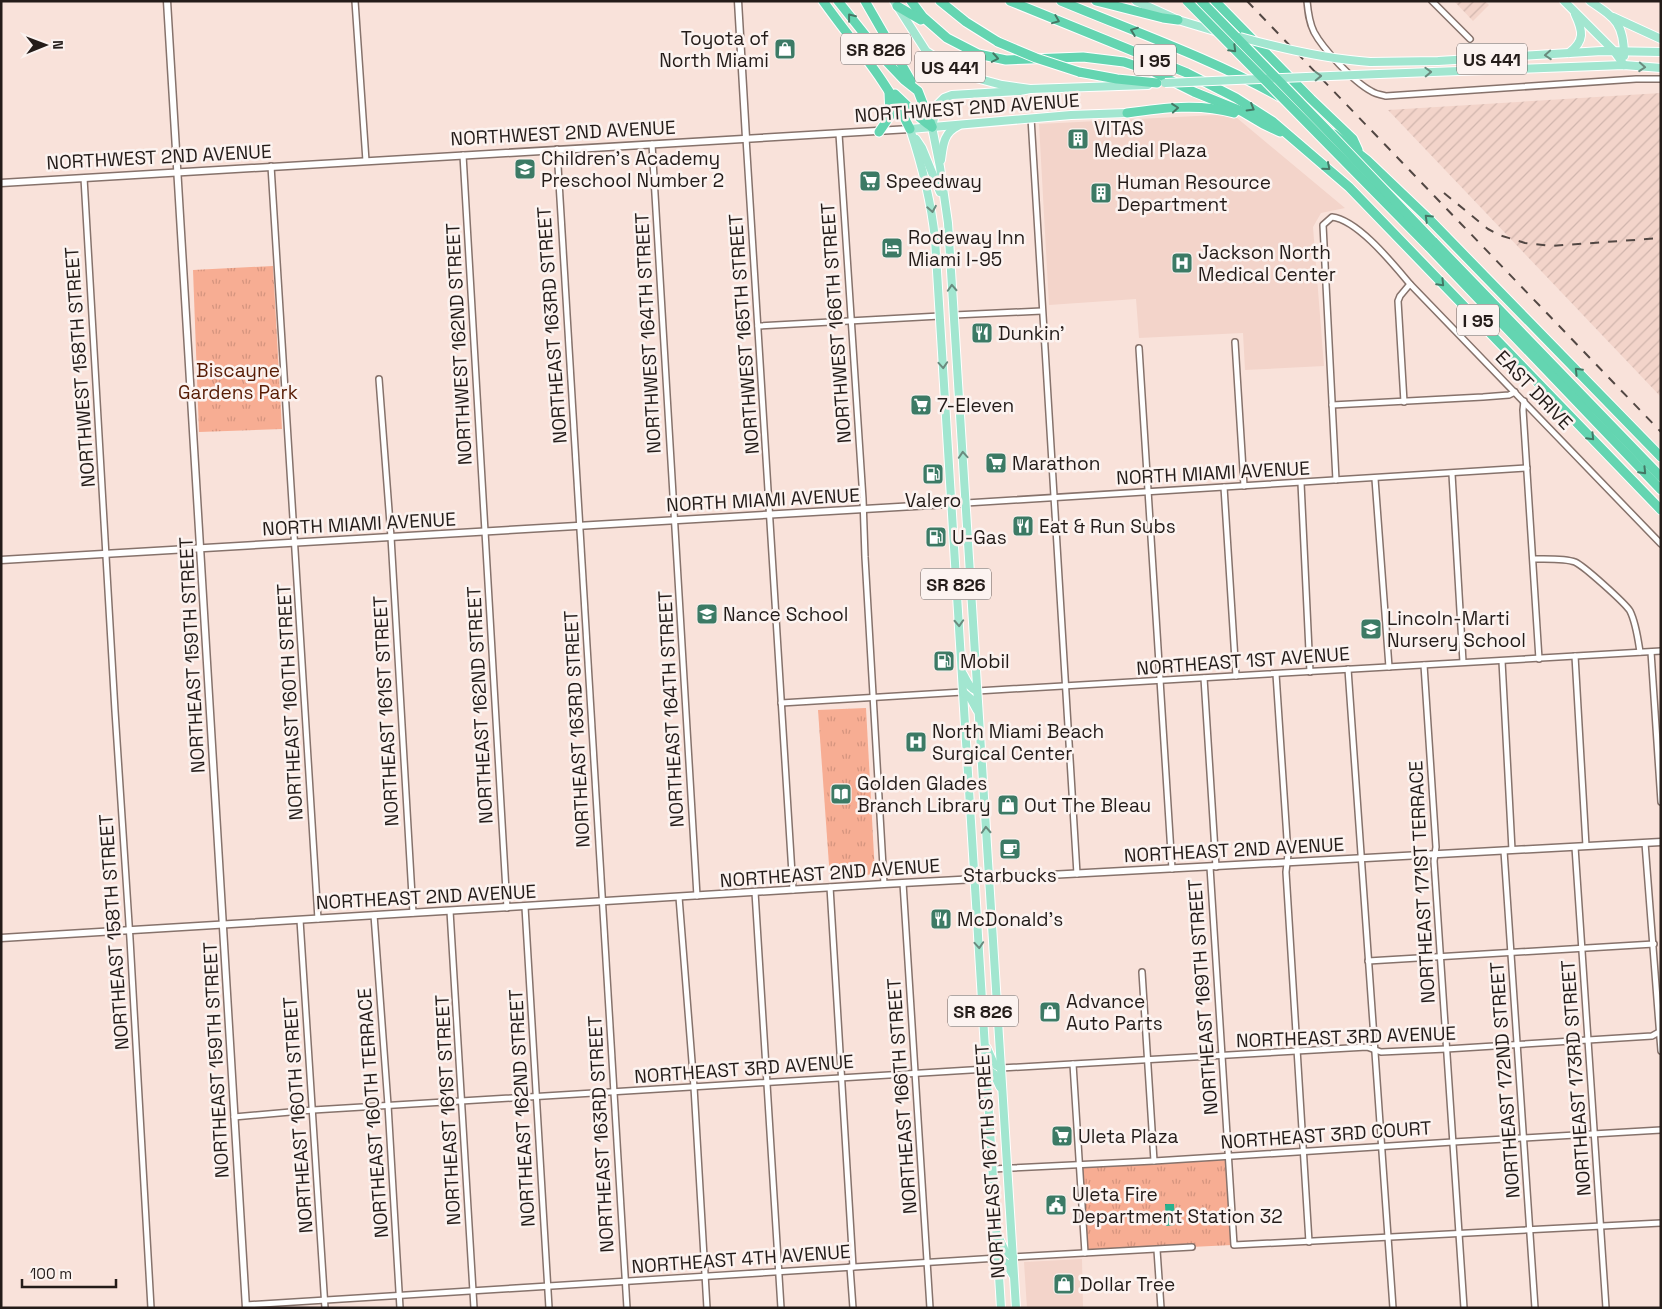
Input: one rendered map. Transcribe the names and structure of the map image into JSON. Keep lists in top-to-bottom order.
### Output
{
  "streets": {
    "highway": ["SR 826", "I 95"],
    "main road": ["US 441", "NORTHWEST 2ND AVENUE", "NORTHEAST 167TH STREET"],
    "street": [
      "NORTHWEST 166TH STREET",
      "NORTHEAST 163RD STREET",
      "NORTHWEST 164TH STREET",
      "NORTHWEST 165TH STREET",
      "NORTHWEST 162ND STREET",
      "NORTHWEST 158TH STREET",
      "EAST DRIVE",
      "NORTH MIAMI AVENUE",
      "NORTHEAST 159TH STREET",
      "NORTHEAST 1ST AVENUE",
      "NORTHEAST 160TH STREET",
      "NORTHEAST 162ND STREET",
      "NORTHEAST 164TH STREET",
      "NORTHEAST 161ST STREET",
      "NORTHEAST 2ND AVENUE",
      "NORTHEAST 171ST TERRACE",
      "NORTHEAST 158TH STREET",
      "NORTHEAST 169TH STREET",
      "NORTHEAST 3RD AVENUE",
      "NORTHEAST 173RD STREET",
      "NORTHEAST 172ND STREET",
      "NORTHEAST 166TH STREET",
      "NORTHEAST 160TH TERRACE",
      "NORTHEAST 3RD COURT",
      "NORTHEAST 4TH AVENUE"
    ]
  },
  "crossings": [
    ["SR 826", "NORTHWEST 2ND AVENUE"],
    ["SR 826", "NORTH MIAMI AVENUE"],
    ["SR 826", "NORTHEAST 167TH STREET"],
    ["NORTHWEST 2ND AVENUE", "NORTHWEST 166TH STREET"],
    ["NORTHWEST 2ND AVENUE", "NORTHEAST 163RD STREET"],
    ["NORTHWEST 2ND AVENUE", "NORTHWEST 164TH STREET"],
    ["NORTHWEST 2ND AVENUE", "NORTHWEST 165TH STREET"],
    ["NORTHWEST 2ND AVENUE", "NORTHWEST 162ND STREET"],
    ["NORTHWEST 2ND AVENUE", "NORTHWEST 158TH STREET"],
    ["NORTHWEST 2ND AVENUE", "NORTHEAST 159TH STREET"],
    ["NORTHWEST 2ND AVENUE", "NORTHEAST 160TH STREET"],
    ["NORTHWEST 166TH STREET", "NORTH MIAMI AVENUE"],
    ["NORTHEAST 163RD STREET", "NORTH MIAMI AVENUE"],
    ["NORTHEAST 163RD STREET", "NORTHEAST 2ND AVENUE"],
    ["NORTHEAST 163RD STREET", "NORTHEAST 3RD AVENUE"],
    ["NORTHEAST 163RD STREET", "NORTHEAST 4TH AVENUE"],
    ["NORTHWEST 164TH STREET", "NORTH MIAMI AVENUE"],
    ["NORTHWEST 164TH STREET", "NORTHEAST 164TH STREET"],
    ["NORTHWEST 165TH STREET", "NORTH MIAMI AVENUE"],
    ["NORTHWEST 165TH STREET", "NORTHEAST 2ND AVENUE"],
    ["NORTHWEST 162ND STREET", "NORTH MIAMI AVENUE"],
    ["NORTHWEST 162ND STREET", "NORTHEAST 162ND STREET"],
    ["NORTHWEST 158TH STREET", "NORTH MIAMI AVENUE"],
    ["NORTHWEST 158TH STREET", "NORTHEAST 158TH STREET"],
    ["NORTH MIAMI AVENUE", "NORTHEAST 159TH STREET"],
    ["NORTH MIAMI AVENUE", "NORTHEAST 160TH STREET"],
    ["NORTH MIAMI AVENUE", "NORTHEAST 162ND STREET"],
    ["NORTH MIAMI AVENUE", "NORTHEAST 164TH STREET"],
    ["NORTH MIAMI AVENUE", "NORTHEAST 161ST STREET"],
    ["NORTH MIAMI AVENUE", "NORTHEAST 158TH STREET"],
    ["NORTH MIAMI AVENUE", "NORTHEAST 169TH STREET"],
    ["NORTH MIAMI AVENUE", "NORTHEAST 167TH STREET"],
    ["NORTHEAST 159TH STREET", "NORTHEAST 2ND AVENUE"],
    ["NORTHEAST 159TH STREET", "NORTHEAST 3RD AVENUE"],
    ["NORTHEAST 159TH STREET", "NORTHEAST 4TH AVENUE"],
    ["NORTHEAST 1ST AVENUE", "NORTHEAST 171ST TERRACE"],
    ["NORTHEAST 1ST AVENUE", "NORTHEAST 169TH STREET"],
    ["NORTHEAST 1ST AVENUE", "NORTHEAST 167TH STREET"],
    ["NORTHEAST 160TH STREET", "NORTHEAST 2ND AVENUE"],
    ["NORTHEAST 160TH STREET", "NORTHEAST 3RD AVENUE"],
    ["NORTHEAST 160TH STREET", "NORTHEAST 4TH AVENUE"],
    ["NORTHEAST 162ND STREET", "NORTHEAST 2ND AVENUE"],
    ["NORTHEAST 162ND STREET", "NORTHEAST 3RD AVENUE"],
    ["NORTHEAST 162ND STREET", "NORTHEAST 4TH AVENUE"],
    ["NORTHEAST 164TH STREET", "NORTHEAST 2ND AVENUE"],
    ["NORTHEAST 161ST STREET", "NORTHEAST 2ND AVENUE"],
    ["NORTHEAST 161ST STREET", "NORTHEAST 3RD AVENUE"],
    ["NORTHEAST 161ST STREET", "NORTHEAST 4TH AVENUE"],
    ["NORTHEAST 2ND AVENUE", "NORTHEAST 171ST TERRACE"],
    ["NORTHEAST 2ND AVENUE", "NORTHEAST 158TH STREET"],
    ["NORTHEAST 2ND AVENUE", "NORTHEAST 169TH STREET"],
    ["NORTHEAST 2ND AVENUE", "NORTHEAST 173RD STREET"],
    ["NORTHEAST 2ND AVENUE", "NORTHEAST 172ND STREET"],
    ["NORTHEAST 2ND AVENUE", "NORTHEAST 166TH STREET"],
    ["NORTHEAST 2ND AVENUE", "NORTHEAST 160TH TERRACE"],
    ["NORTHEAST 2ND AVENUE", "NORTHEAST 167TH STREET"],
    ["NORTHEAST 171ST TERRACE", "NORTHEAST 3RD AVENUE"],
    ["NORTHEAST 171ST TERRACE", "NORTHEAST 3RD COURT"],
    ["NORTHEAST 169TH STREET", "NORTHEAST 3RD AVENUE"],
    ["NORTHEAST 169TH STREET", "NORTHEAST 3RD COURT"],
    ["NORTHEAST 3RD AVENUE", "NORTHEAST 173RD STREET"],
    ["NORTHEAST 3RD AVENUE", "NORTHEAST 172ND STREET"],
    ["NORTHEAST 3RD AVENUE", "NORTHEAST 166TH STREET"],
    ["NORTHEAST 3RD AVENUE", "NORTHEAST 160TH TERRACE"],
    ["NORTHEAST 3RD AVENUE", "NORTHEAST 167TH STREET"],
    ["NORTHEAST 173RD STREET", "NORTHEAST 3RD COURT"],
    ["NORTHEAST 172ND STREET", "NORTHEAST 3RD COURT"],
    ["NORTHEAST 166TH STREET", "NORTHEAST 4TH AVENUE"],
    ["NORTHEAST 160TH TERRACE", "NORTHEAST 4TH AVENUE"],
    ["NORTHEAST 3RD COURT", "NORTHEAST 167TH STREET"],
    ["NORTHEAST 167TH STREET", "NORTHEAST 4TH AVENUE"]
  ],
  "parks": ["Biscayne Gardens Park"],
  "places": {
    "shop": [
      "Toyota of North Miami",
      "Out The Bleau",
      "Advance Auto Parts",
      "Dollar Tree"
    ],
    "building": ["VITAS Medial Plaza", "Human Resource Department"],
    "school or university": ["Children's Academy Preschool Number 2", "Nance School", "Lincoln-Marti Nursery School"],
    "supermarket": [
      "Speedway",
      "7-Eleven",
      "Marathon",
      "Uleta Plaza"
    ],
    "hotel": ["Rodeway Inn Miami I-95"],
    "hospital": ["Jackson North Medical Center", "North Miami Beach Surgical Center"],
    "restaurant": ["Dunkin'", "Eat & Run Subs", "McDonald's"],
    "fuel station": ["Valero", "U-Gas", "Mobil"],
    "library": ["Golden Glades Branch Library"],
    "cafe": ["Starbucks"],
    "public building": ["Uleta Fire Department Station 32"]
  },
  "scale_bar": "100 m",
  "north": "right"
}
